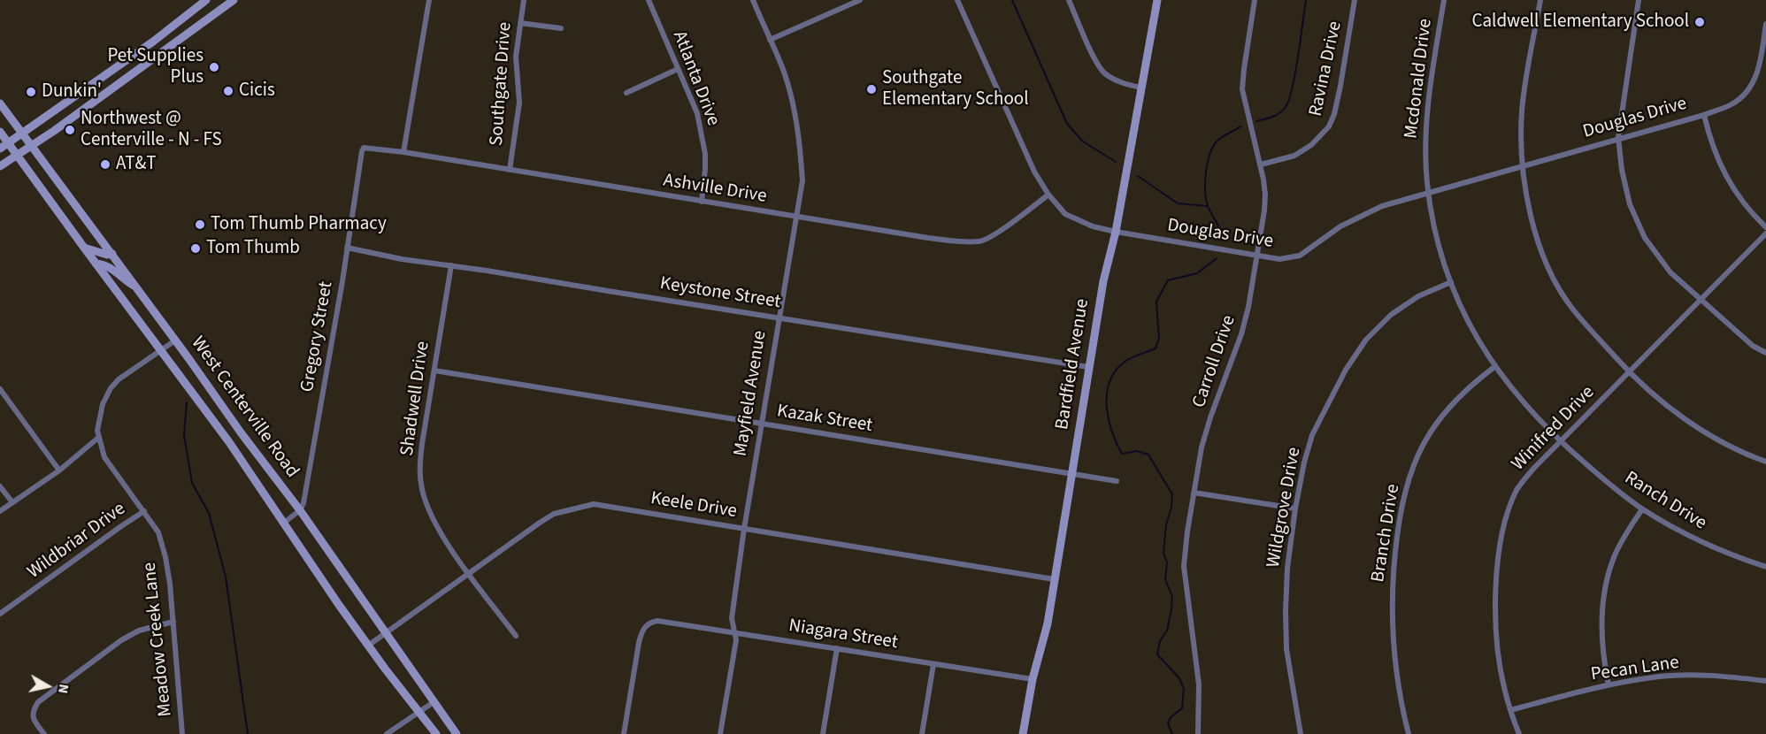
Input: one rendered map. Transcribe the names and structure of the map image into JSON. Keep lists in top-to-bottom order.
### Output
{
  "streets": {
    "main road": ["Bardfield Avenue", "West Centerville Road"],
    "street": [
      "Ravina Drive",
      "Atlanta Drive",
      "Mcdonald Drive",
      "Southgate Drive",
      "Douglas Drive",
      "Ashville Drive",
      "Keystone Street",
      "Gregory Street",
      "Carroll Drive",
      "Mayfield Avenue",
      "Shadwell Drive",
      "Kazak Street",
      "Winifred Drive",
      "Ranch Drive",
      "Keele Drive",
      "Wildgrove Drive",
      "Branch Drive",
      "Wildbriar Drive",
      "Niagara Street",
      "Meadow Creek Lane",
      "Pecan Lane"
    ]
  },
  "crossings": [
    ["Ravina Drive", "Carroll Drive"],
    ["Atlanta Drive", "Ashville Drive"],
    ["Mcdonald Drive", "Douglas Drive"],
    ["Mcdonald Drive", "Winifred Drive"],
    ["Mcdonald Drive", "Ranch Drive"],
    ["Mcdonald Drive", "Wildgrove Drive"],
    ["Mcdonald Drive", "Branch Drive"],
    ["Southgate Drive", "Ashville Drive"],
    ["Douglas Drive", "Ashville Drive"],
    ["Douglas Drive", "Carroll Drive"],
    ["Douglas Drive", "Bardfield Avenue"],
    ["Ashville Drive", "Gregory Street"],
    ["Ashville Drive", "Mayfield Avenue"],
    ["Keystone Street", "Gregory Street"],
    ["Keystone Street", "Bardfield Avenue"],
    ["Keystone Street", "Mayfield Avenue"],
    ["Keystone Street", "Shadwell Drive"],
    ["Gregory Street", "West Centerville Road"],
    ["Bardfield Avenue", "Kazak Street"],
    ["Bardfield Avenue", "Keele Drive"],
    ["Bardfield Avenue", "Niagara Street"],
    ["Mayfield Avenue", "Kazak Street"],
    ["Mayfield Avenue", "Keele Drive"],
    ["Mayfield Avenue", "Niagara Street"],
    ["Shadwell Drive", "Kazak Street"],
    ["Shadwell Drive", "Keele Drive"],
    ["West Centerville Road", "Keele Drive"],
    ["West Centerville Road", "Meadow Creek Lane"],
    ["Winifred Drive", "Ranch Drive"],
    ["Winifred Drive", "Pecan Lane"],
    ["Wildbriar Drive", "Meadow Creek Lane"]
  ],
  "places": [
    "Caldwell Elementary School",
    "Pet Supplies Plus",
    "Southgate Elementary School",
    "Cicis",
    "Dunkin'",
    "Northwest @ Centerville - N - FS",
    "AT&T",
    "Tom Thumb Pharmacy",
    "Tom Thumb"
  ],
  "north": "right"
}
